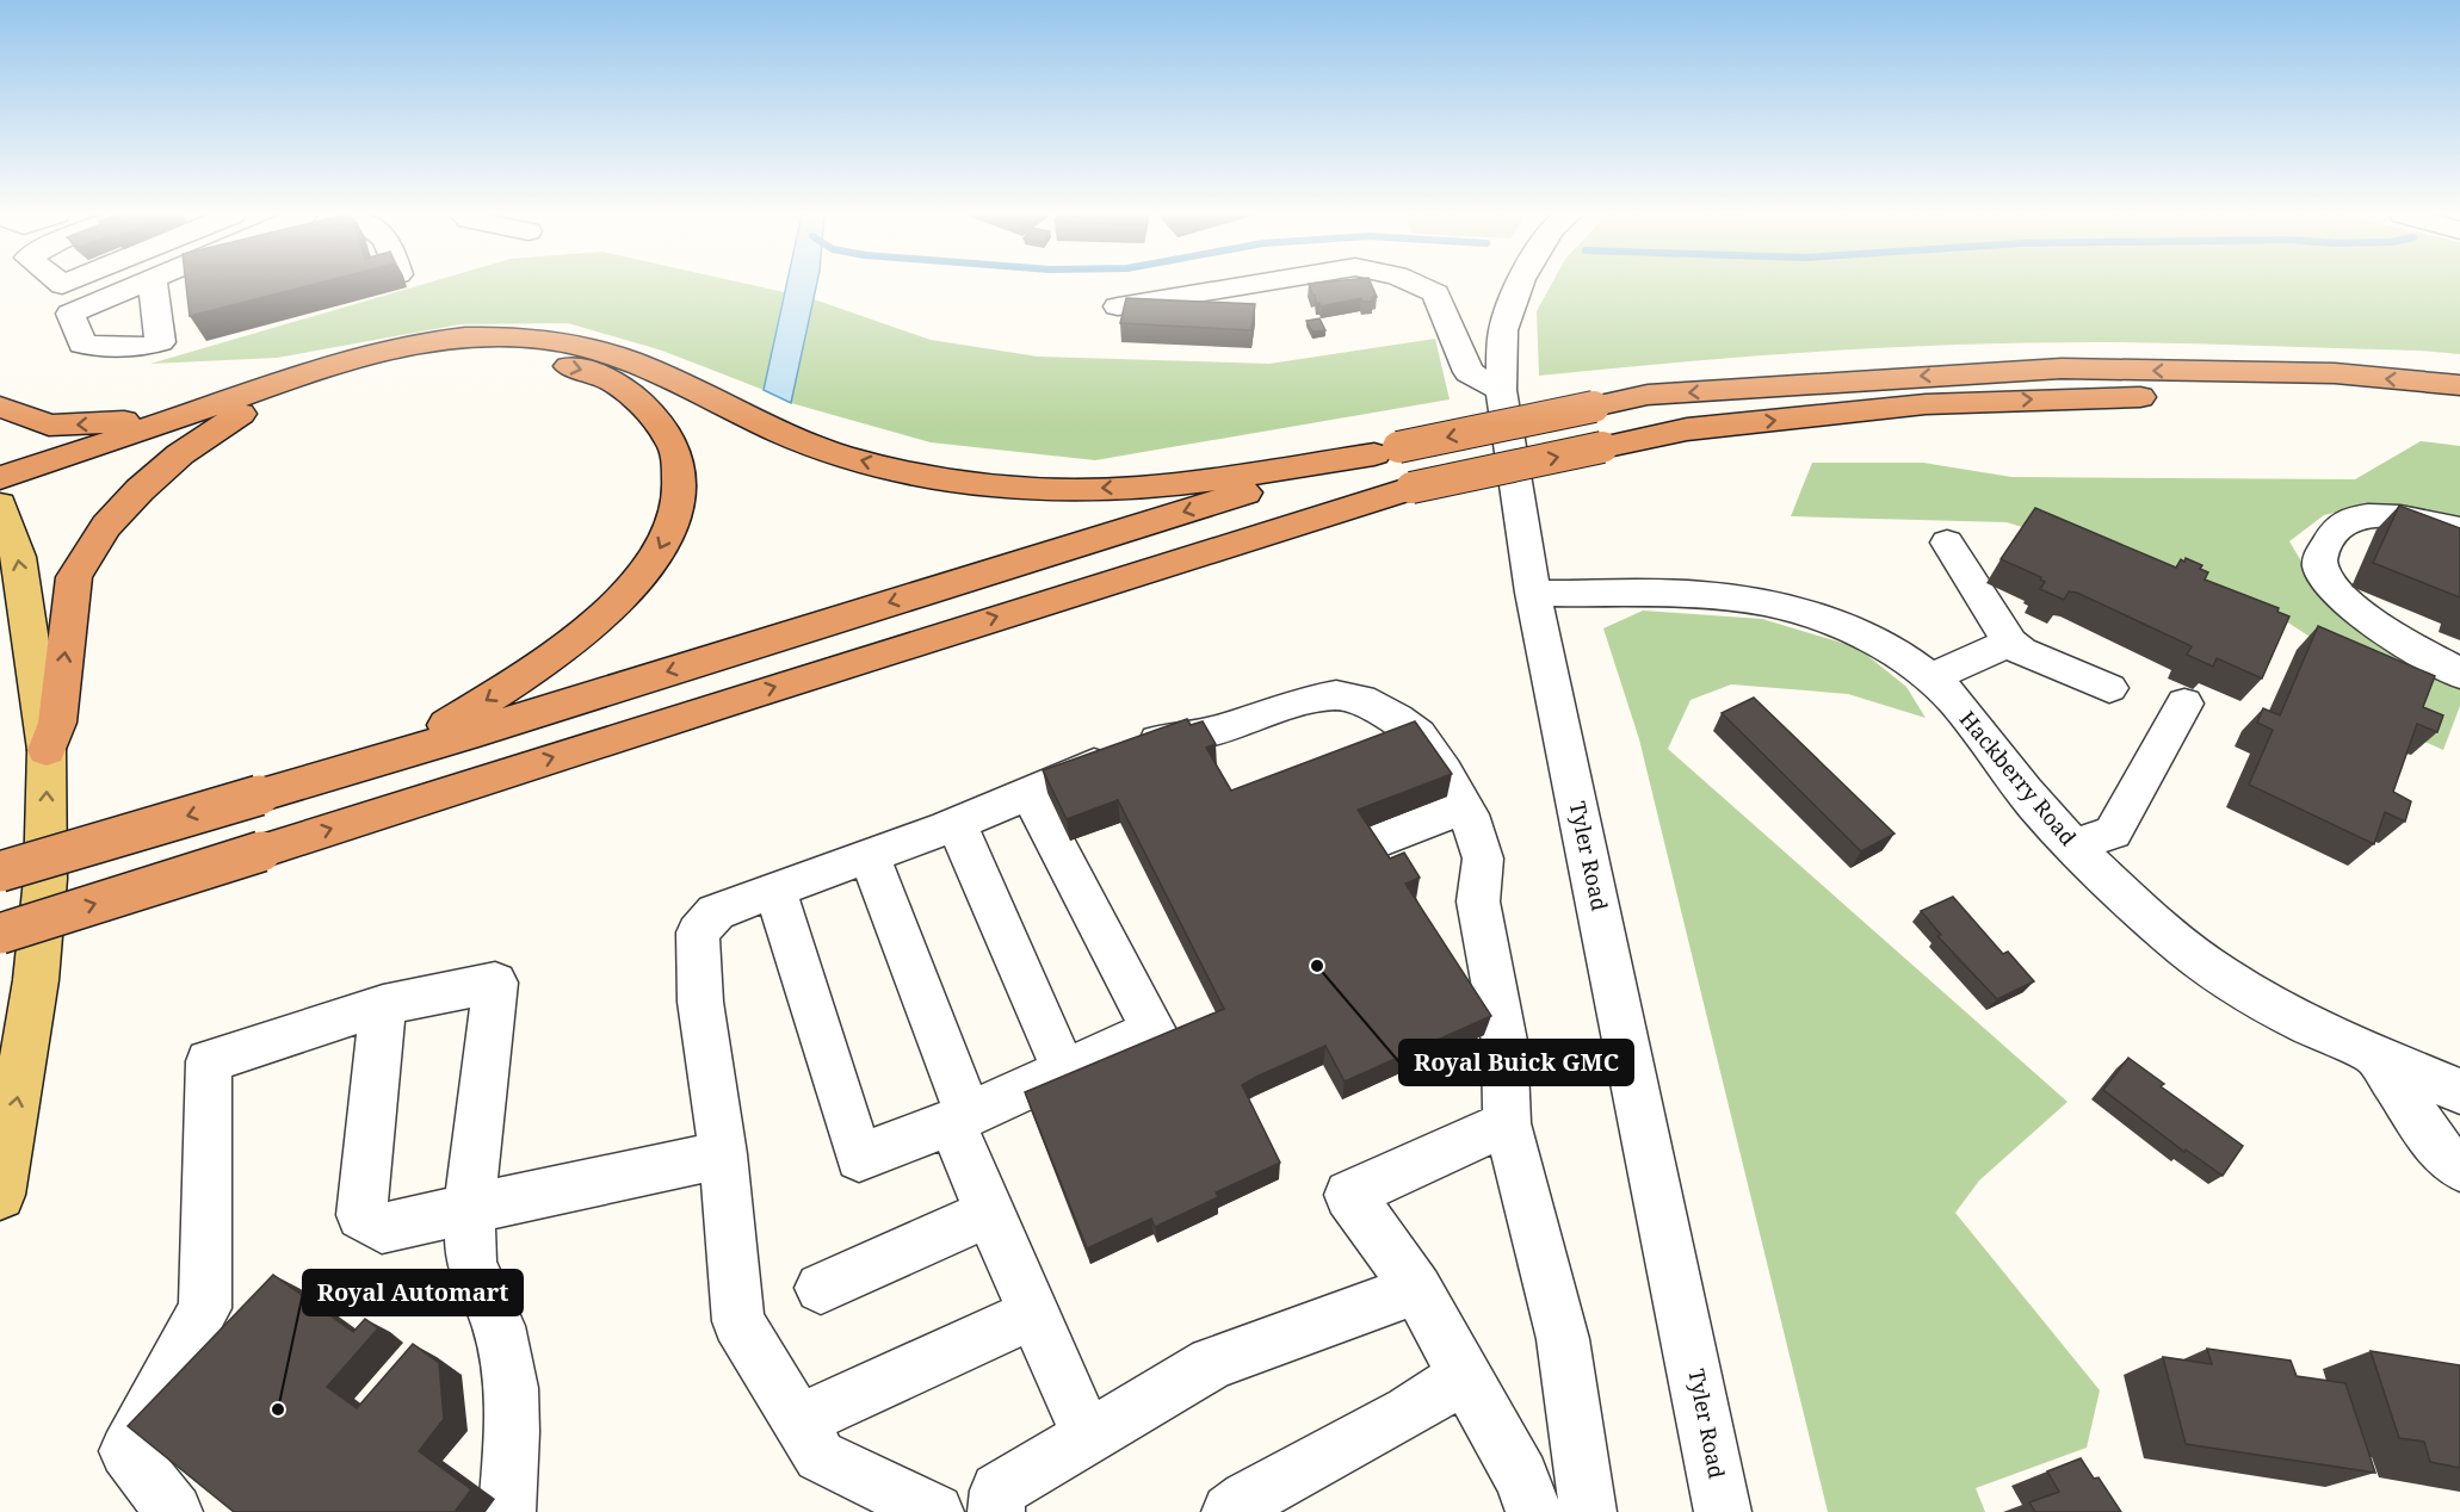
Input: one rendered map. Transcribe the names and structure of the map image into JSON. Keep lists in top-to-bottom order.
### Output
{
  "streets": {
    "street": ["Hackberry Road", "Tyler Road"]
  },
  "crossings": [
    ["Hackberry Road", "Tyler Road"]
  ],
  "places": ["Royal Buick GMC", "Royal Automart"]
}
